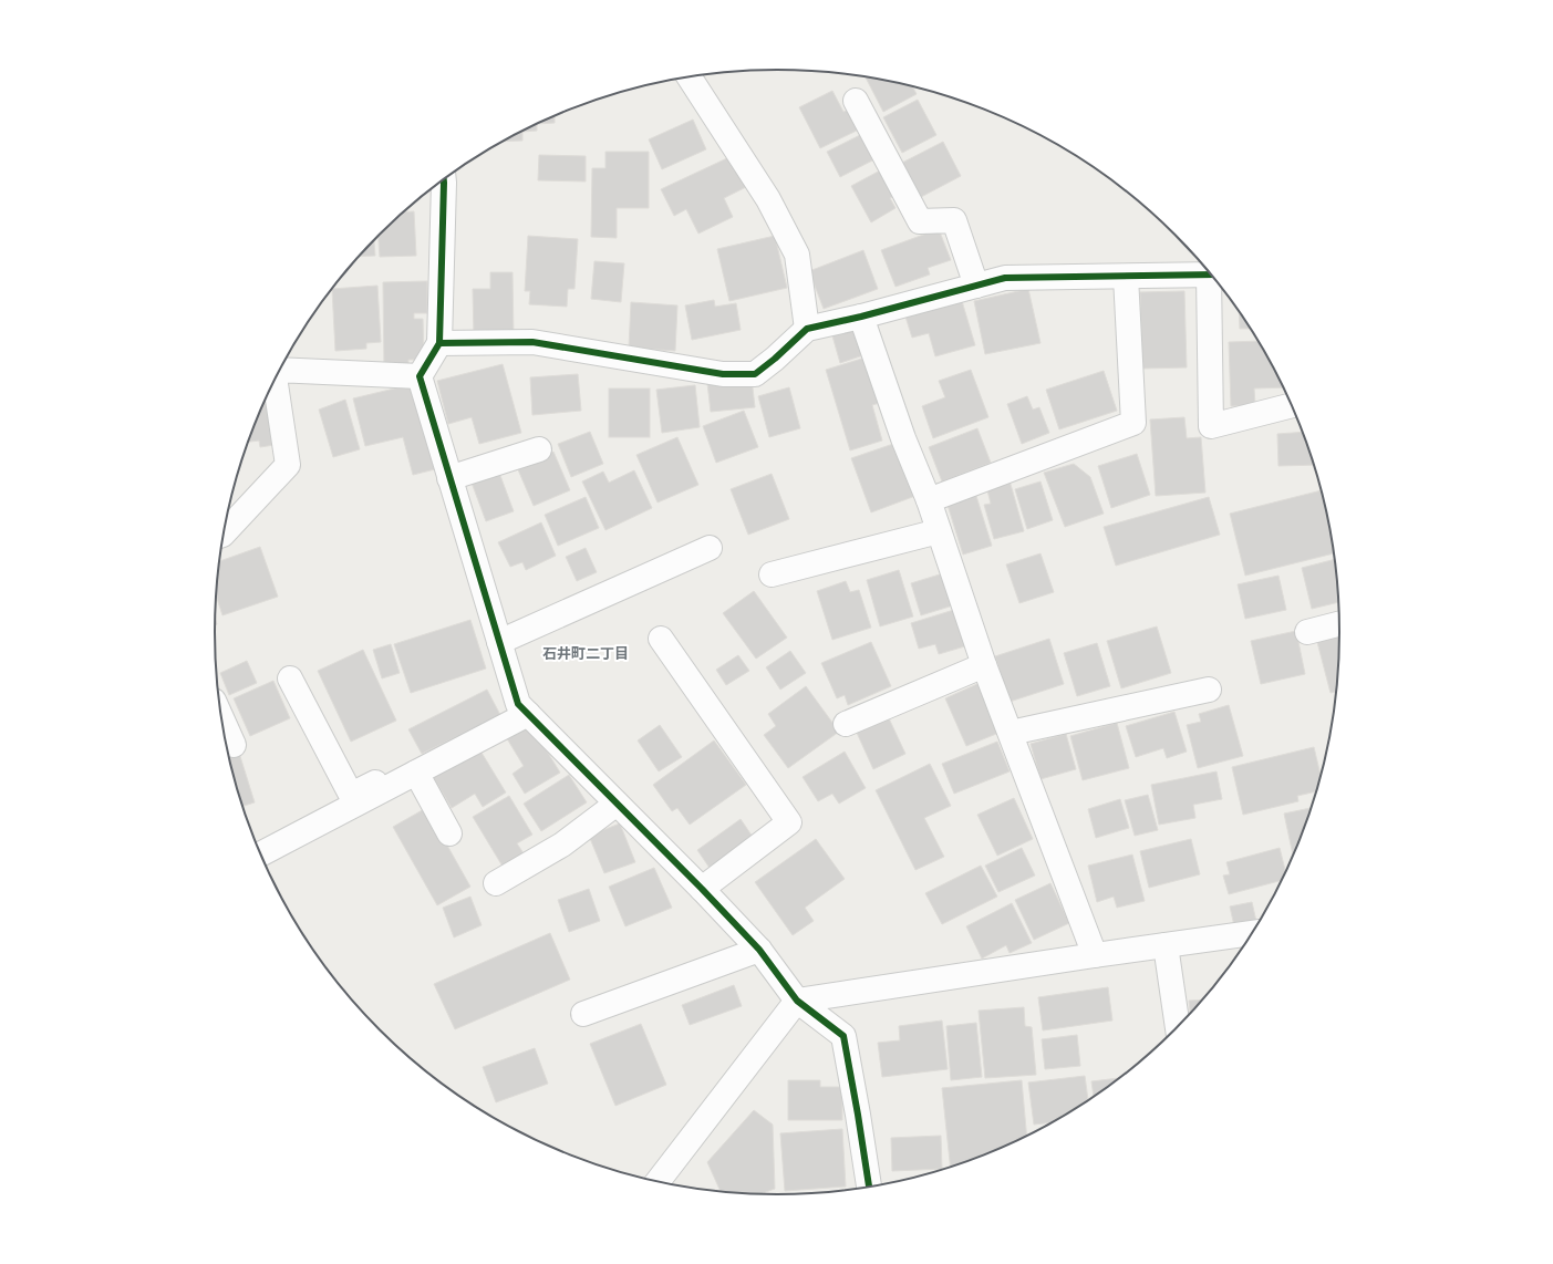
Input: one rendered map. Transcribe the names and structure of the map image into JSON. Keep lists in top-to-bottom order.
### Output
{
  "districts": ["石井町二丁目"]
}
